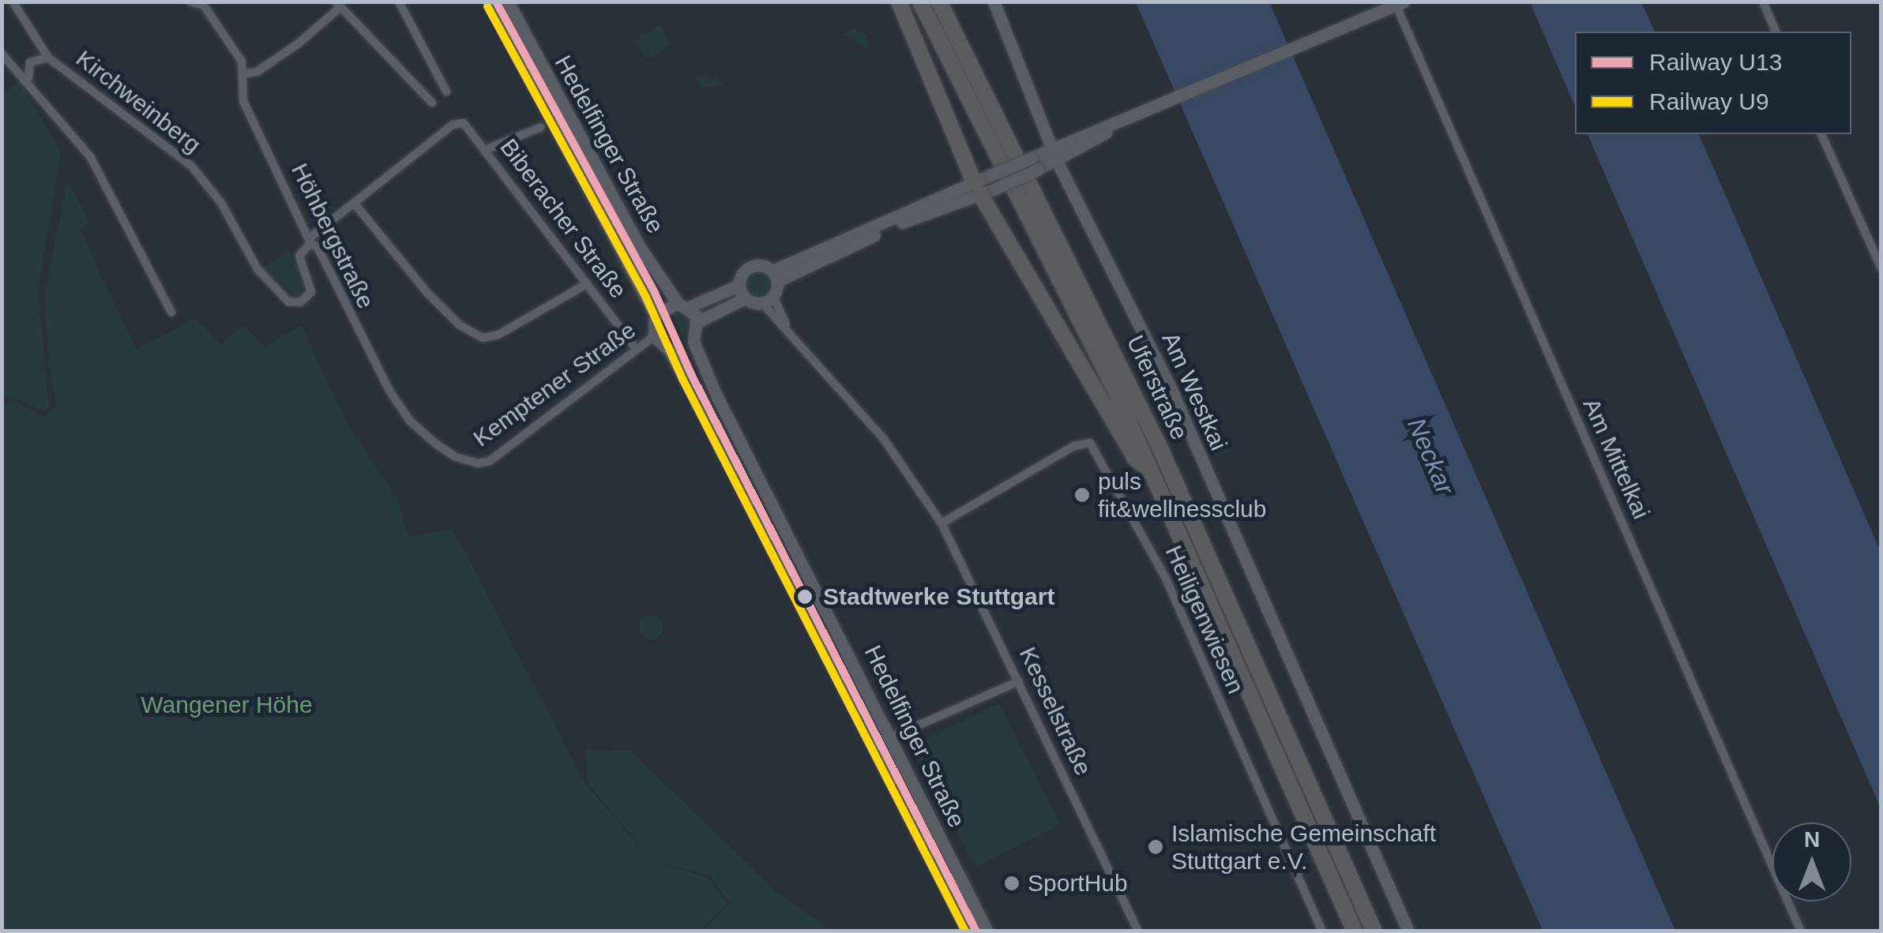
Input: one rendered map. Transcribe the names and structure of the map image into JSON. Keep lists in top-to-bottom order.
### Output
{
  "streets": {
    "highway": ["Uferstraße"],
    "street": [
      "Kirchweinberg",
      "Hedelfinger Straße",
      "Biberacher Straße",
      "Höhbergstraße",
      "Kemptener Straße",
      "Am Westkai",
      "Am Mittelkai",
      "Heiligenwiesen",
      "Kesselstraße"
    ]
  },
  "crossings": [
    ["Kirchweinberg", "Höhbergstraße"],
    ["Hedelfinger Straße", "Kemptener Straße"],
    ["Biberacher Straße", "Kemptener Straße"],
    ["Höhbergstraße", "Kemptener Straße"],
    ["Heiligenwiesen", "Kesselstraße"]
  ],
  "water": ["Neckar"],
  "parks": ["Wangener Höhe"],
  "places": [
    "puls fit&wellnessclub",
    "Stadtwerke Stuttgart",
    "Islamische Gemeinschaft Stuttgart e.V.",
    "SportHub"
  ],
  "lines": ["rail line U13", "rail line U9"],
  "legend": ["Railway U13", "Railway U9"],
  "north": "top"
}
